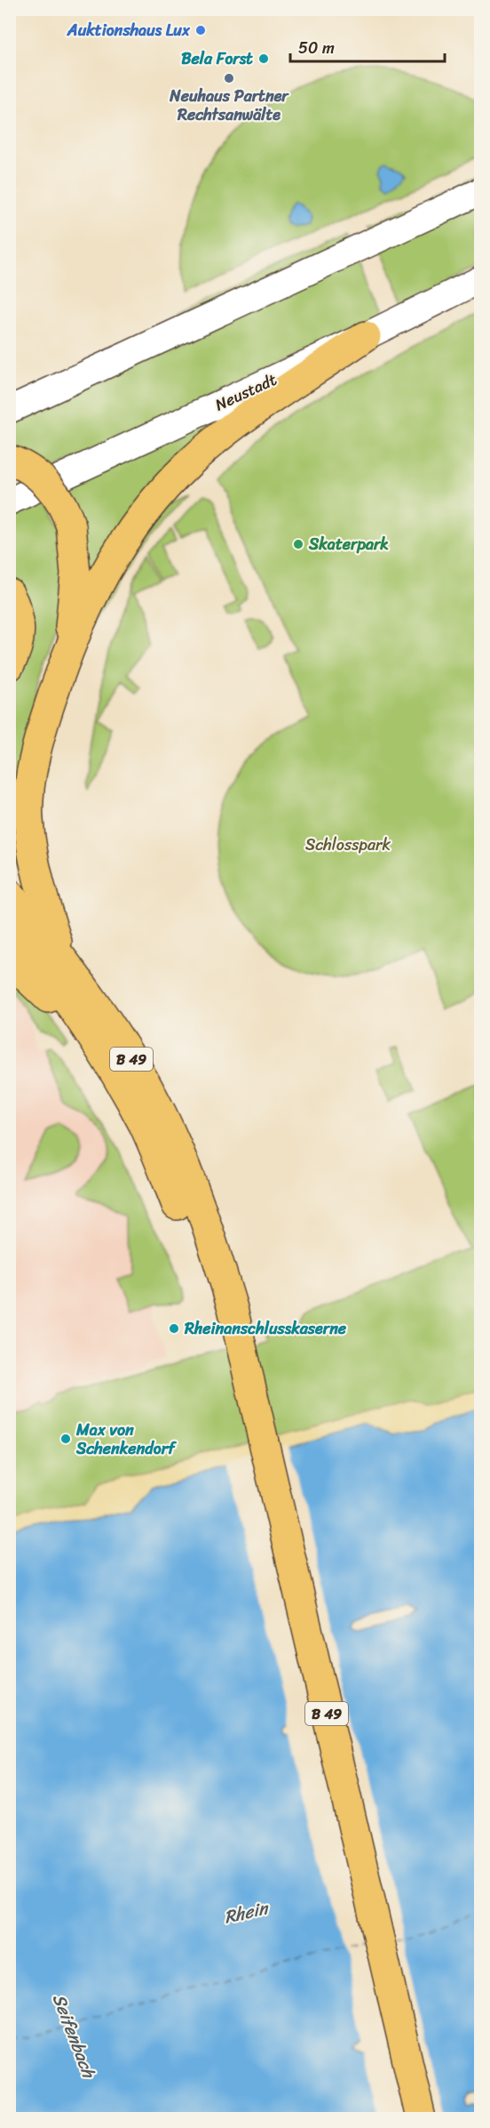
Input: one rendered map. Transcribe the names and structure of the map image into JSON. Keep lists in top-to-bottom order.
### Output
{
  "streets": {
    "main road": ["B 49"],
    "street": ["Neustadt"]
  },
  "water": ["Rhein", "Seifenbach"],
  "parks": ["Schlosspark"],
  "places": [
    "Auktionshaus Lux",
    "Bela Forst",
    "Neuhaus Partner Rechtsanwälte",
    "Skaterpark",
    "Rheinanschlusskaserne",
    "Max von Schenkendorf"
  ],
  "scale_bar": "50 m"
}
